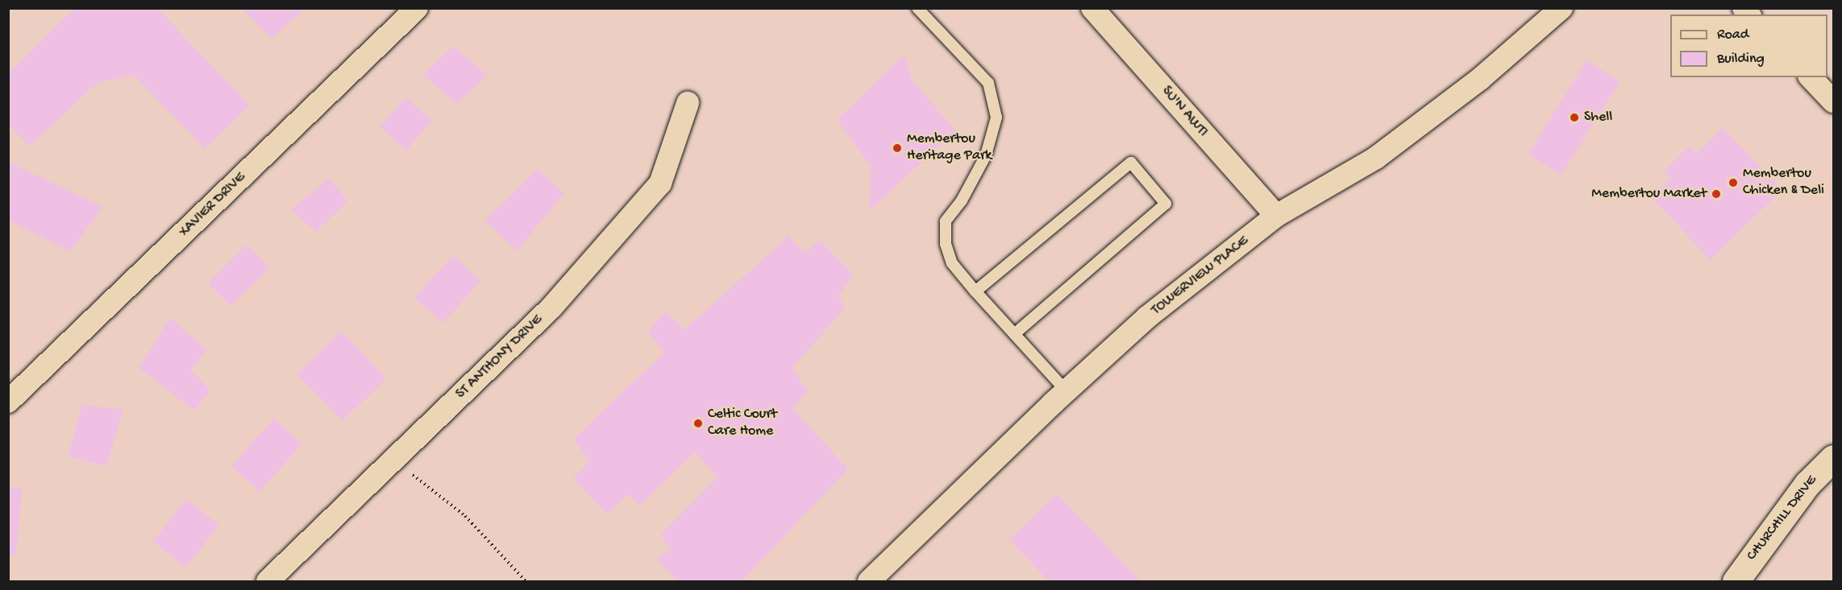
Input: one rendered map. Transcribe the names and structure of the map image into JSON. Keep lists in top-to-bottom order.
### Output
{
  "streets": {
    "main road": ["CHURCHILL DRIVE"],
    "street": [
      "SU'N AWTI",
      "XAVIER DRIVE",
      "TOWERVIEW PLACE",
      "ST ANTHONY DRIVE"
    ]
  },
  "crossings": [
    ["SU'N AWTI", "TOWERVIEW PLACE"]
  ],
  "places": [
    "Shell",
    "Membertou Heritage Park",
    "Membertou Chicken & Deli",
    "Membertou Market",
    "Celtic Court Care Home"
  ],
  "legend": ["Road", "Building"]
}
